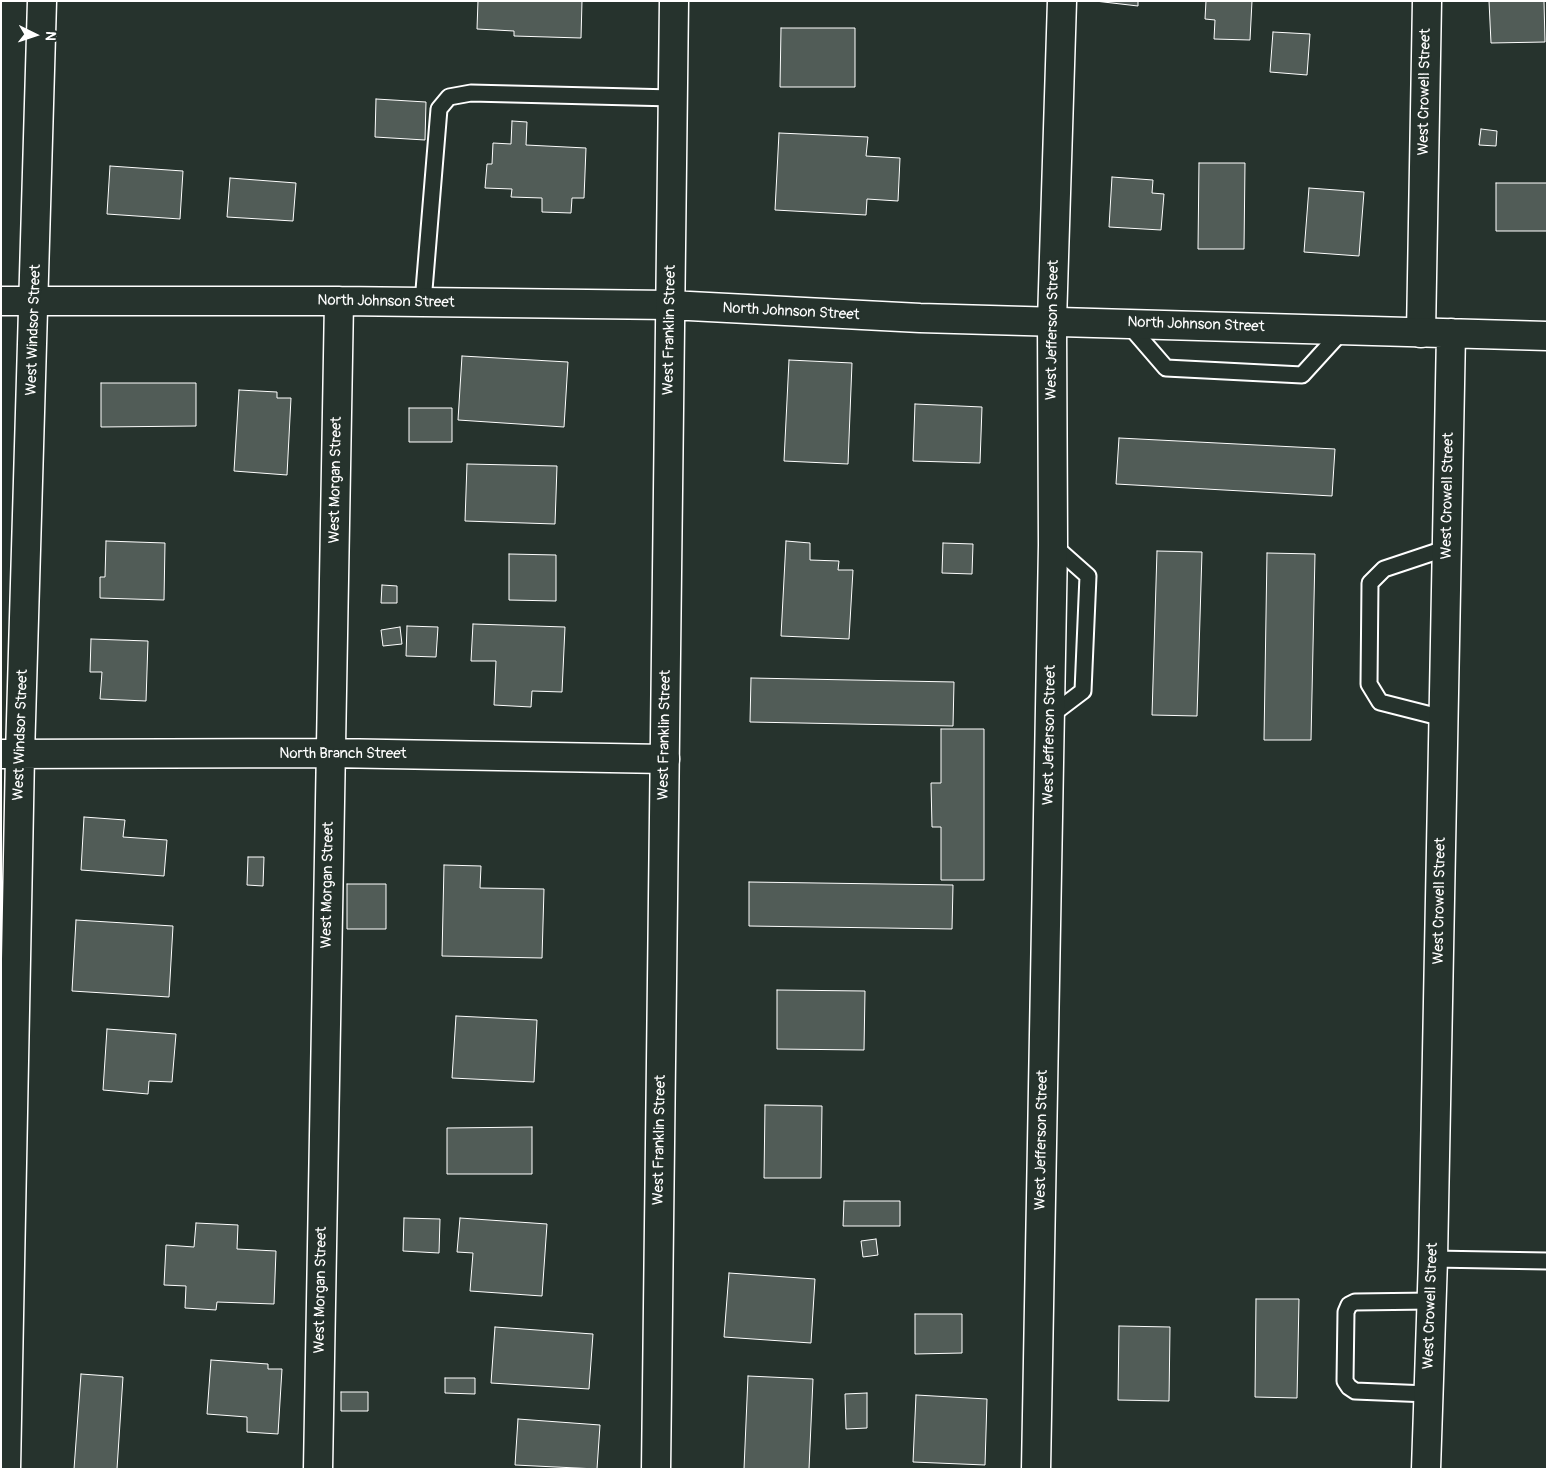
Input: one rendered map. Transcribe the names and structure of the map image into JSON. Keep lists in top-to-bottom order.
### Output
{
  "streets": {
    "street": [
      "West Crowell Street",
      "North Johnson Street",
      "West Windsor Street",
      "West Franklin Street",
      "West Jefferson Street",
      "West Morgan Street",
      "North Branch Street"
    ]
  },
  "crossings": [
    ["West Crowell Street", "North Johnson Street"],
    ["North Johnson Street", "West Windsor Street"],
    ["North Johnson Street", "West Franklin Street"],
    ["North Johnson Street", "West Jefferson Street"],
    ["North Johnson Street", "West Morgan Street"],
    ["West Windsor Street", "North Branch Street"],
    ["West Franklin Street", "North Branch Street"],
    ["West Morgan Street", "North Branch Street"]
  ],
  "north": "right"
}
